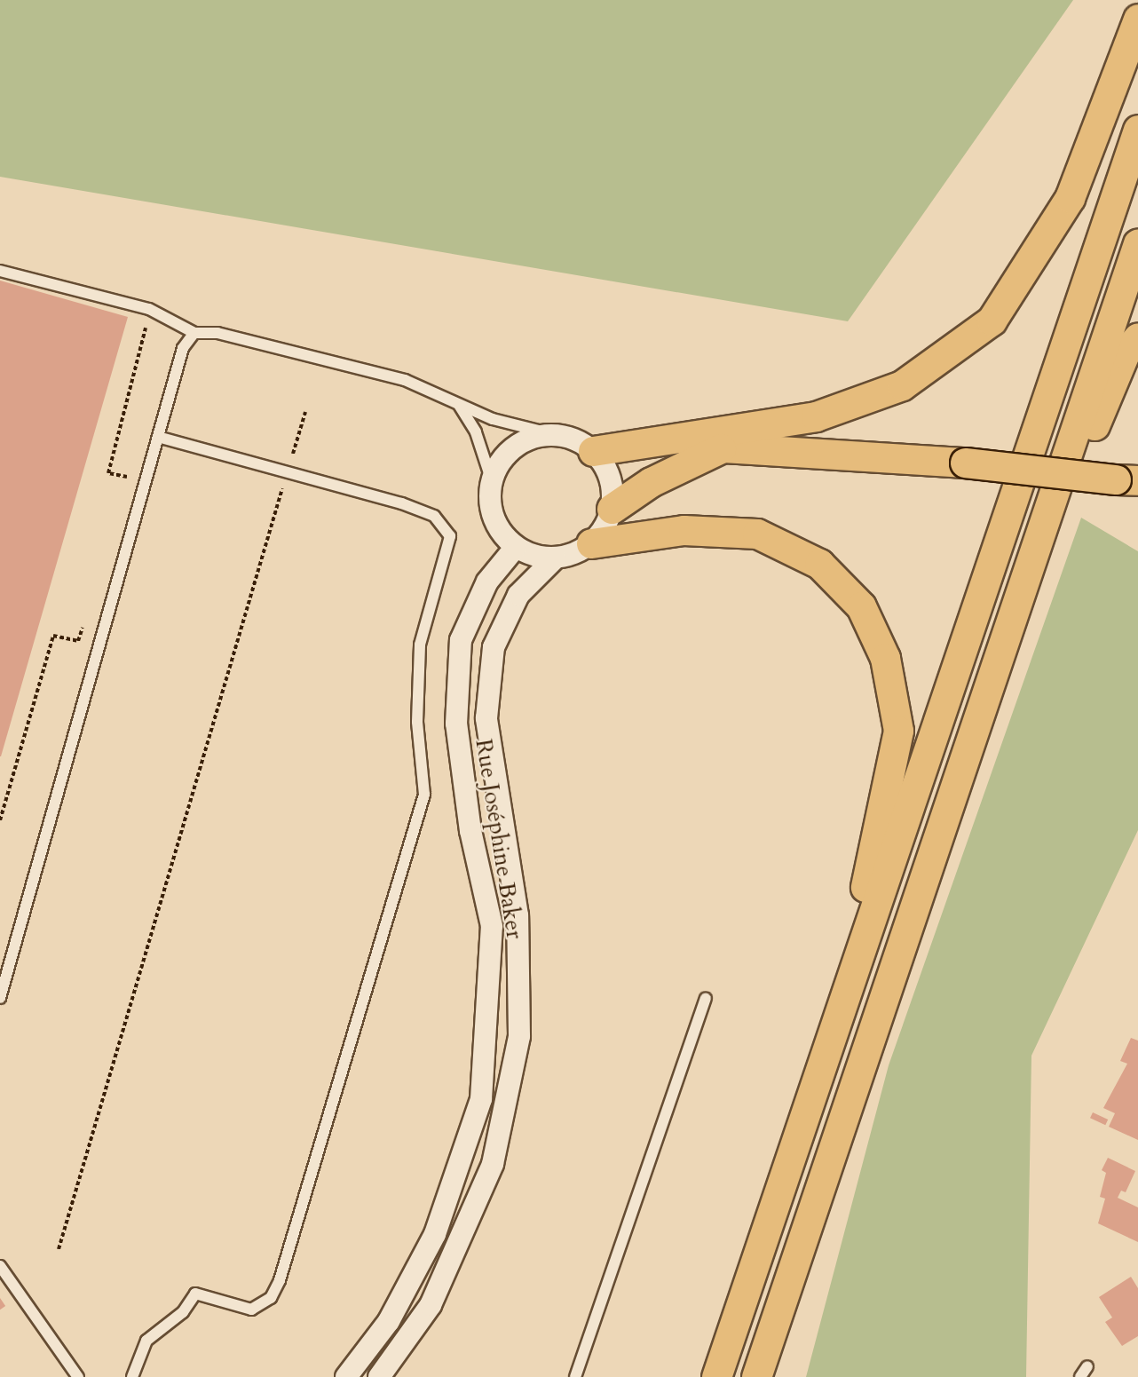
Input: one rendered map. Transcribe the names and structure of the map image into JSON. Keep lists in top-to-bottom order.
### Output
{
  "streets": {
    "street": ["Rue Joséphine Baker"]
  }
}
